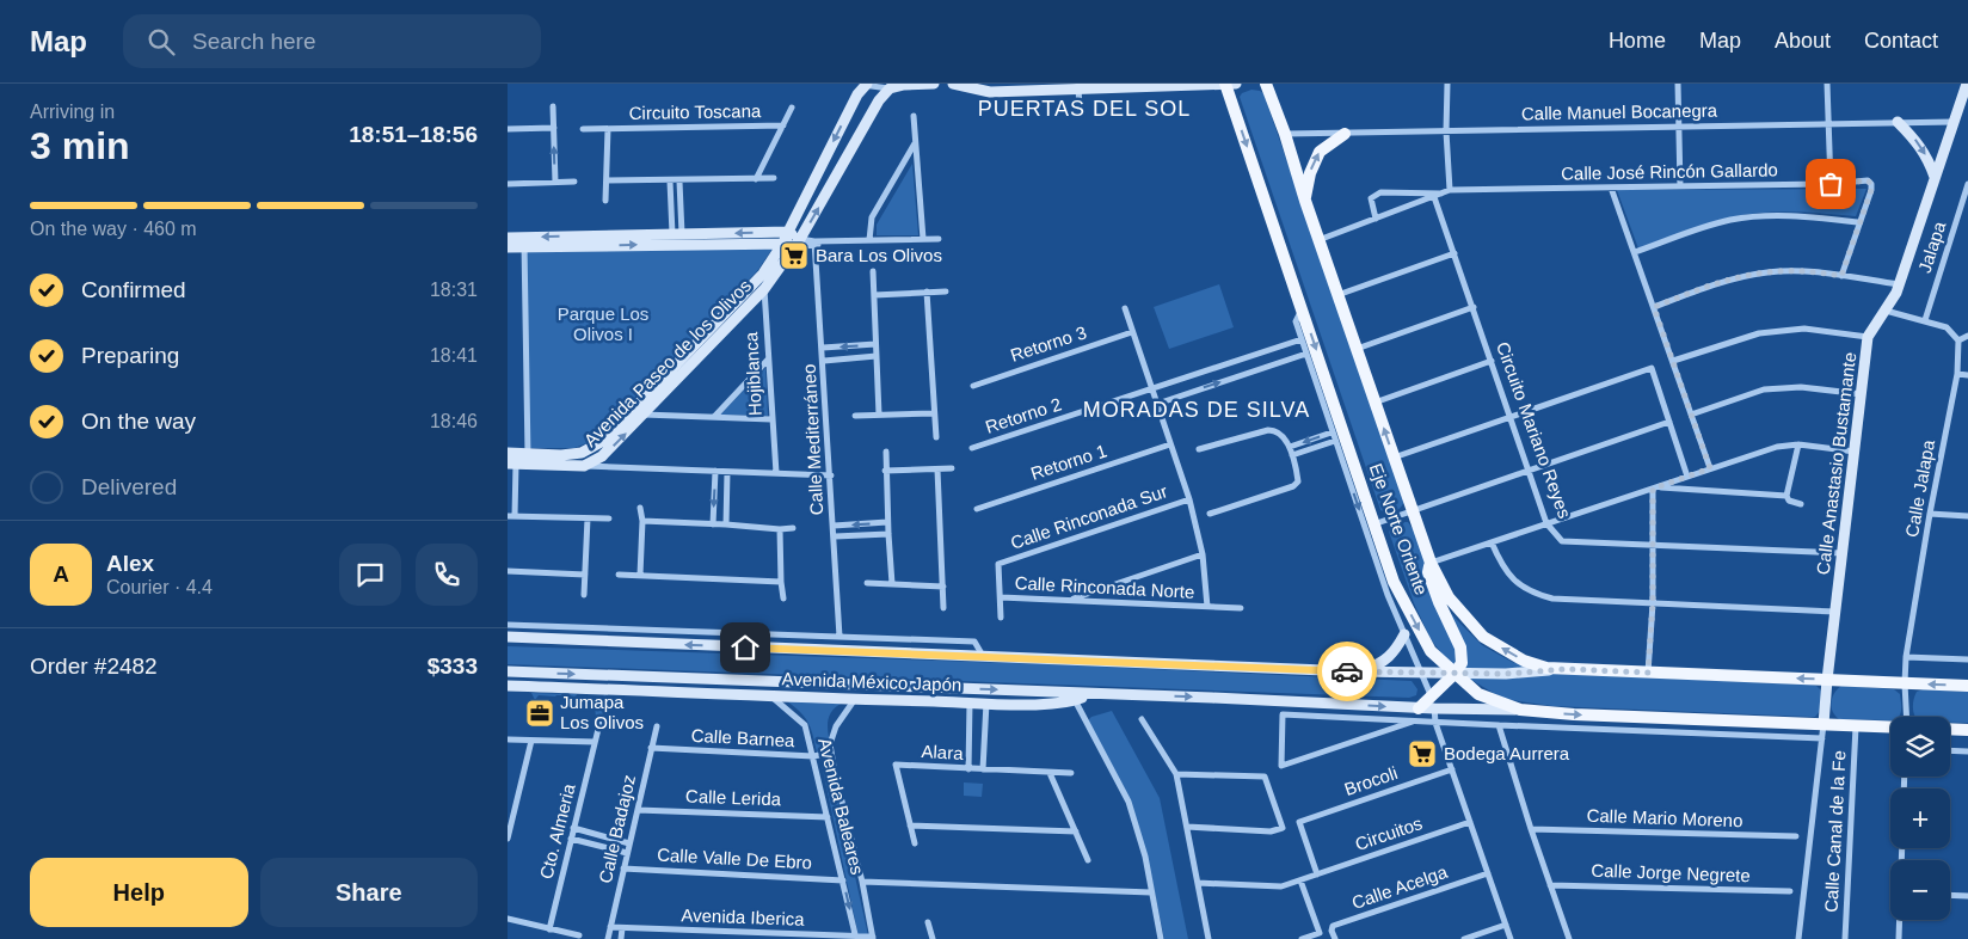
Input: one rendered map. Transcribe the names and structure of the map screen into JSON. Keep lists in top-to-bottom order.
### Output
{
  "streets": {
    "main road": ["Eje Norte Oriente"],
    "street": [
      "Circuito Toscana",
      "Calle Manuel Bocanegra",
      "Calle José Rincón Gallardo",
      "Jalapa",
      "Retorno 3",
      "Avenida Paseo de los Olivos",
      "Hojiblanca",
      "Retorno 2",
      "Circuito Mariano Reyes",
      "Calle Mediterráneo",
      "Retorno 1",
      "Calle Anastasio Bustamante",
      "Calle Jalapa",
      "Calle Rinconada Sur",
      "Calle Rinconada Norte",
      "Avenida México Japón",
      "Calle Barnea",
      "Alara",
      "Brocoli",
      "Calle Lerida",
      "Avenida Baleares",
      "Calle Mario Moreno",
      "Calle Badajoz",
      "Cto. Almeria",
      "Calle Canal de la Fe",
      "Circuitos",
      "Calle Valle De Ebro",
      "Calle Jorge Negrete",
      "Calle Acelga",
      "Avenida Iberica"
    ]
  },
  "crossings": [
    ["Calle Manuel Bocanegra", "Calle Anastasio Bustamante"],
    ["Calle Manuel Bocanegra", "Eje Norte Oriente"],
    ["Calle José Rincón Gallardo", "Circuito Mariano Reyes"],
    ["Calle José Rincón Gallardo", "Eje Norte Oriente"],
    ["Avenida Paseo de los Olivos", "Hojiblanca"],
    ["Circuito Mariano Reyes", "Calle Anastasio Bustamante"],
    ["Calle Anastasio Bustamante", "Eje Norte Oriente"],
    ["Calle Jalapa", "Eje Norte Oriente"],
    ["Calle Rinconada Sur", "Calle Rinconada Norte"],
    ["Eje Norte Oriente", "Avenida México Japón"],
    ["Eje Norte Oriente", "Calle Canal de la Fe"],
    ["Avenida México Japón", "Avenida Baleares"],
    ["Calle Barnea", "Avenida Baleares"],
    ["Calle Barnea", "Calle Badajoz"],
    ["Brocoli", "Circuitos"],
    ["Calle Lerida", "Avenida Baleares"],
    ["Calle Lerida", "Calle Badajoz"],
    ["Avenida Baleares", "Calle Valle De Ebro"],
    ["Avenida Baleares", "Avenida Iberica"],
    ["Calle Badajoz", "Calle Valle De Ebro"],
    ["Calle Badajoz", "Avenida Iberica"]
  ],
  "districts": ["PUERTAS DEL SOL", "MORADAS DE SILVA"],
  "parks": ["Parque Los Olivos I"],
  "places": {
    "supermarket": ["Bara Los Olivos", "Bodega Aurrera"],
    "office": ["Jumapa Los Olivos"]
  },
  "page": {
    "header": "Map",
    "search": "Search here",
    "nav": [
      "Home",
      "Map",
      "About",
      "Contact"
    ],
    "heading": ["3 min", "Arriving in", "18:51–18:56"],
    "panel": [
      "Alex",
      "Courier · 4.4",
      "Order #2482",
      "$333"
    ],
    "bar": "On the way · 460 m",
    "list": [
      ["Confirmed", "18:31"],
      ["Preparing", "18:41"],
      ["On the way", "18:46"],
      "Delivered"
    ],
    "round": "A",
    "map_buttons": ["+", "−"],
    "buttons": ["Help", "Share"]
  }
}
